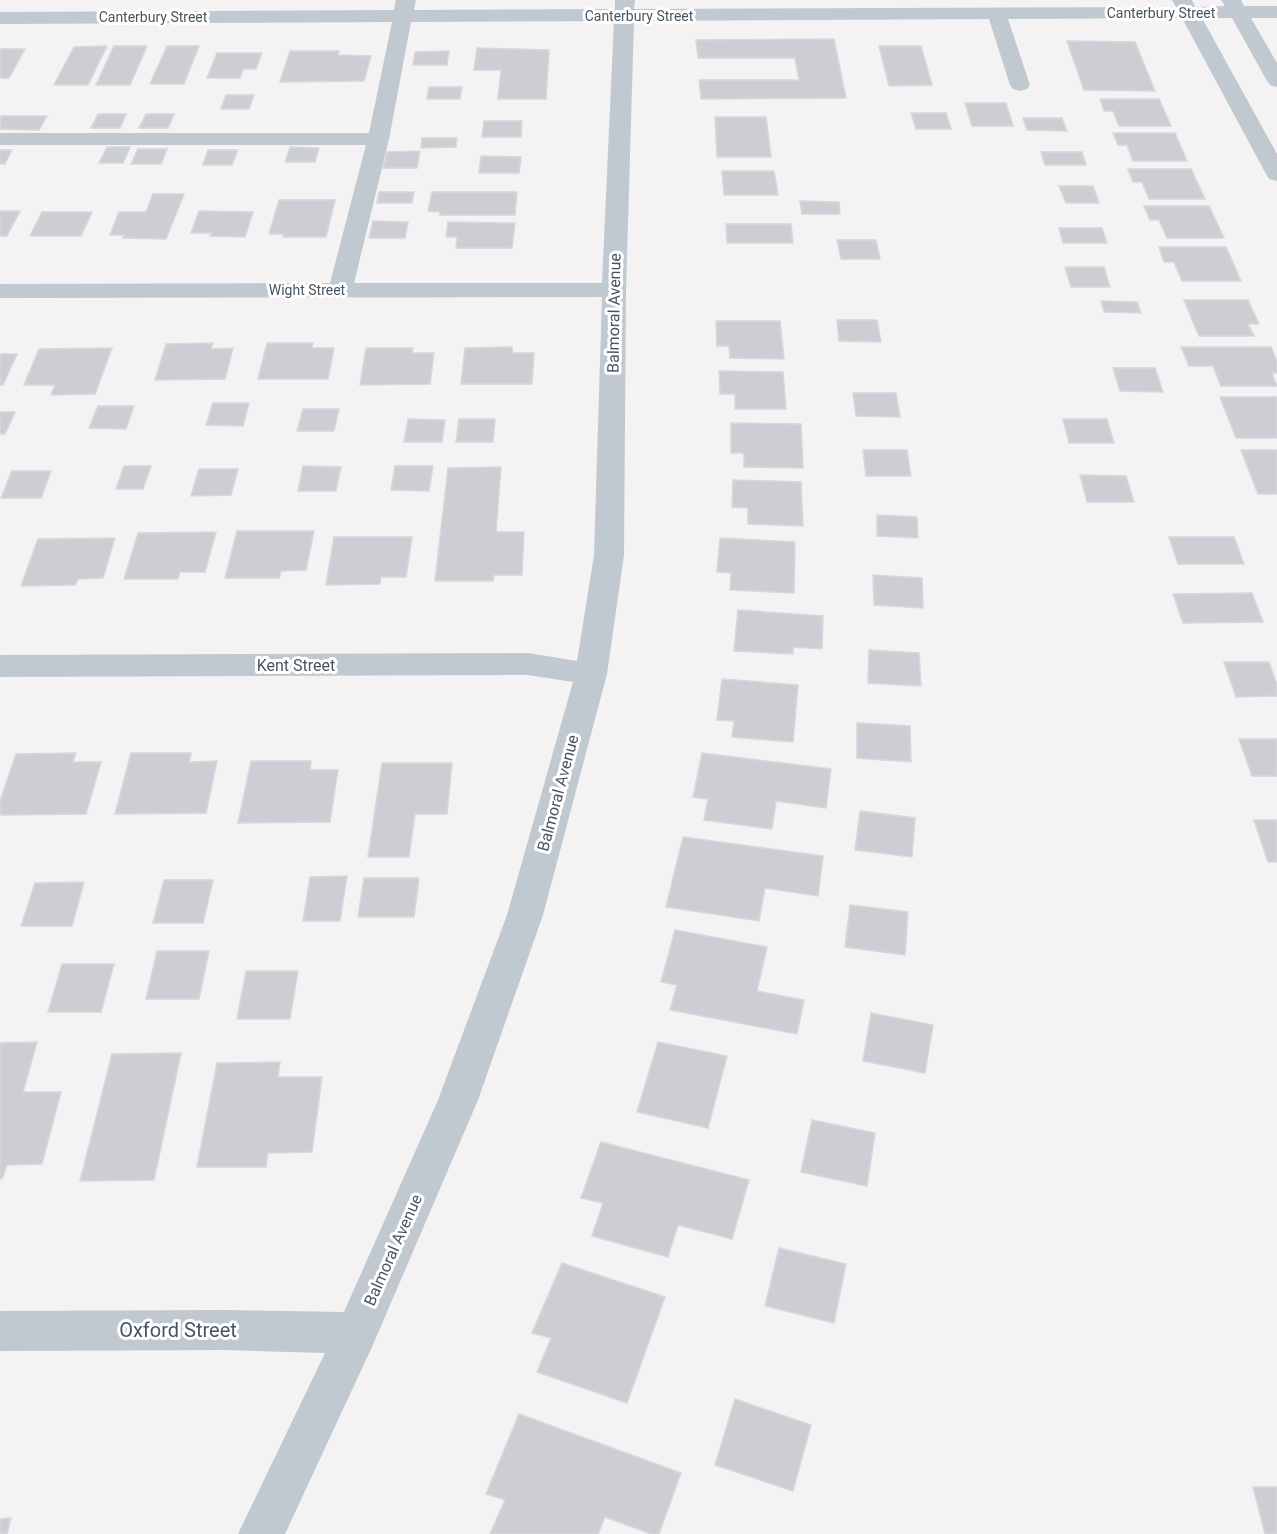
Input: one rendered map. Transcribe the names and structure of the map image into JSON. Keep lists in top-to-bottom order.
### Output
{
  "streets": {
    "street": [
      "Canterbury Street",
      "Wight Street",
      "Balmoral Avenue",
      "Kent Street",
      "Oxford Street"
    ]
  },
  "crossings": [
    ["Canterbury Street", "Balmoral Avenue"],
    ["Wight Street", "Balmoral Avenue"],
    ["Balmoral Avenue", "Kent Street"],
    ["Balmoral Avenue", "Oxford Street"]
  ]
}
